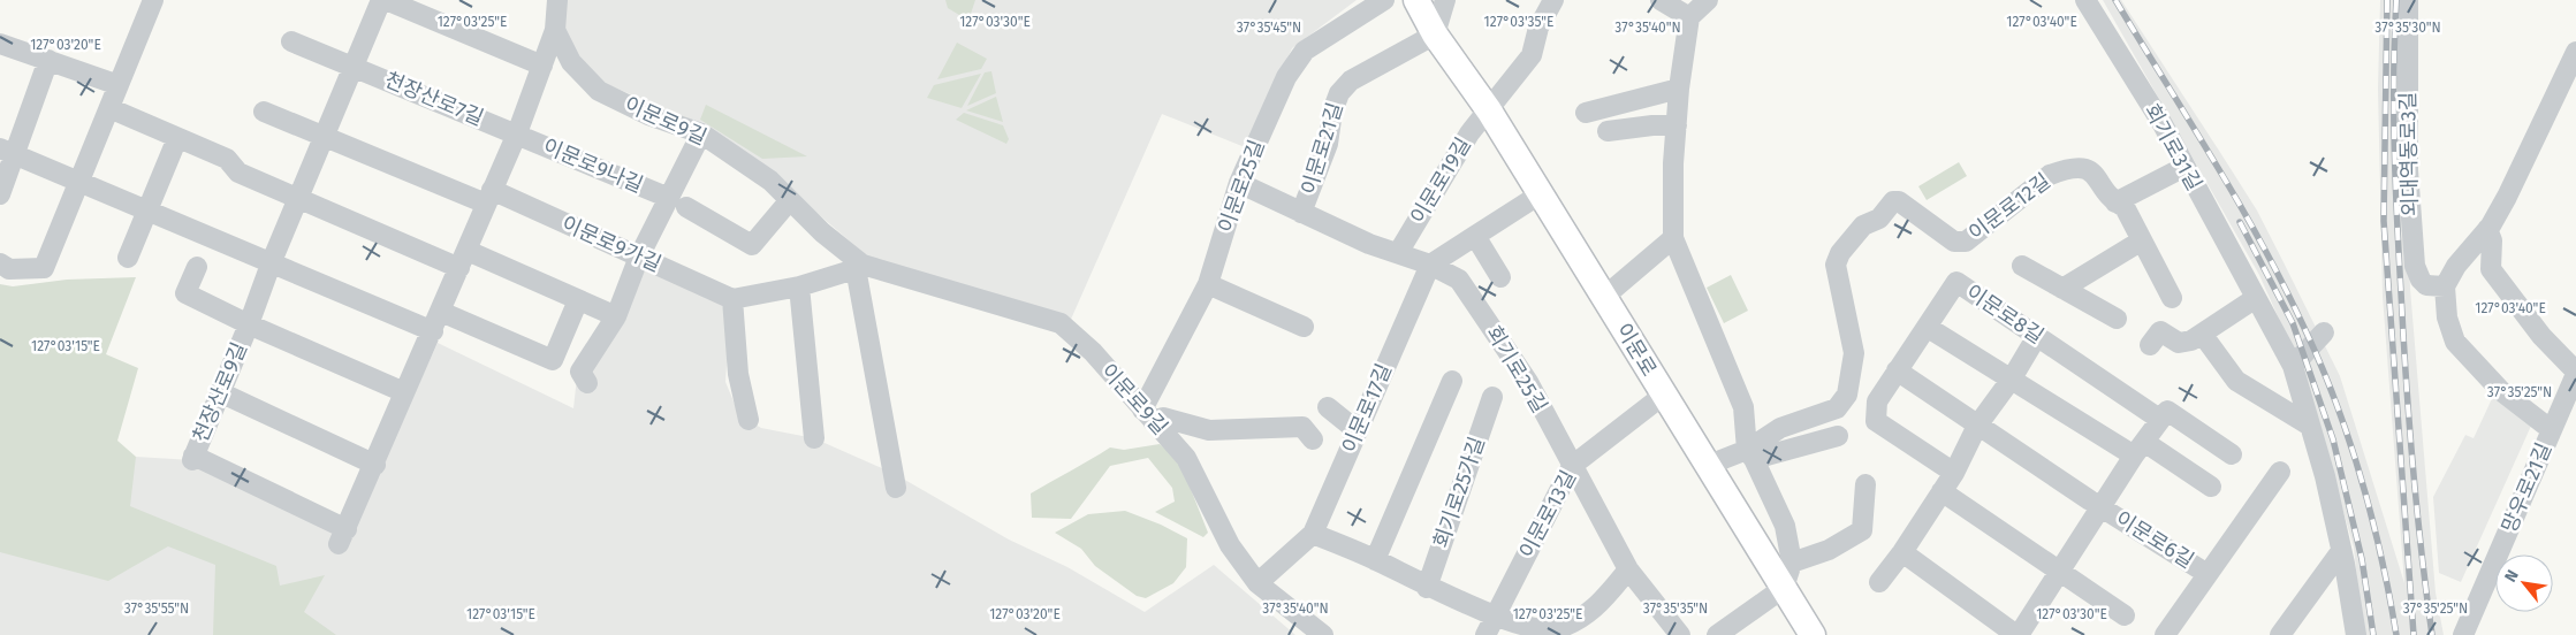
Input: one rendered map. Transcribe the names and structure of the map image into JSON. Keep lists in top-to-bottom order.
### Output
{
  "streets": {
    "main road": ["이문로"],
    "street": [
      "천장산로7길",
      "이문로9길",
      "회기로31길",
      "이문로21길",
      "외대역동로3길",
      "이문로9나길",
      "이문로19길",
      "이문로25길",
      "이문로12길",
      "이문로9가길",
      "이문로8길",
      "회기로25길",
      "천장산로9길",
      "이문로17길",
      "망우로21길",
      "회기로25가길",
      "이문로13길",
      "이문로6길"
    ]
  },
  "crossings": [
    ["천장산로7길", "이문로9나길"],
    ["천장산로7길", "천장산로9길"],
    ["이문로9길", "이문로9나길"],
    ["이문로9길", "이문로25길"],
    ["이문로9길", "이문로17길"],
    ["이문로21길", "이문로"],
    ["이문로21길", "회기로25길"],
    ["이문로9나길", "이문로9가길"],
    ["이문로19길", "이문로"],
    ["이문로19길", "회기로25길"],
    ["이문로25길", "회기로25길"],
    ["이문로12길", "이문로"],
    ["이문로", "이문로13길"],
    ["회기로25길", "이문로17길"],
    ["회기로25길", "이문로13길"]
  ],
  "north": "top left",
  "coordinates": [
    "127°03'25\"E",
    "127°03'30\"E",
    "127°03'35\"E",
    "127°03'40\"E",
    "37°35'45\"N",
    "37°35'40\"N",
    "37°35'30\"N",
    "127°03'20\"E",
    "127°03'15\"E",
    "37°35'25\"N",
    "37°35'55\"N",
    "37°35'35\"N"
  ]
}
